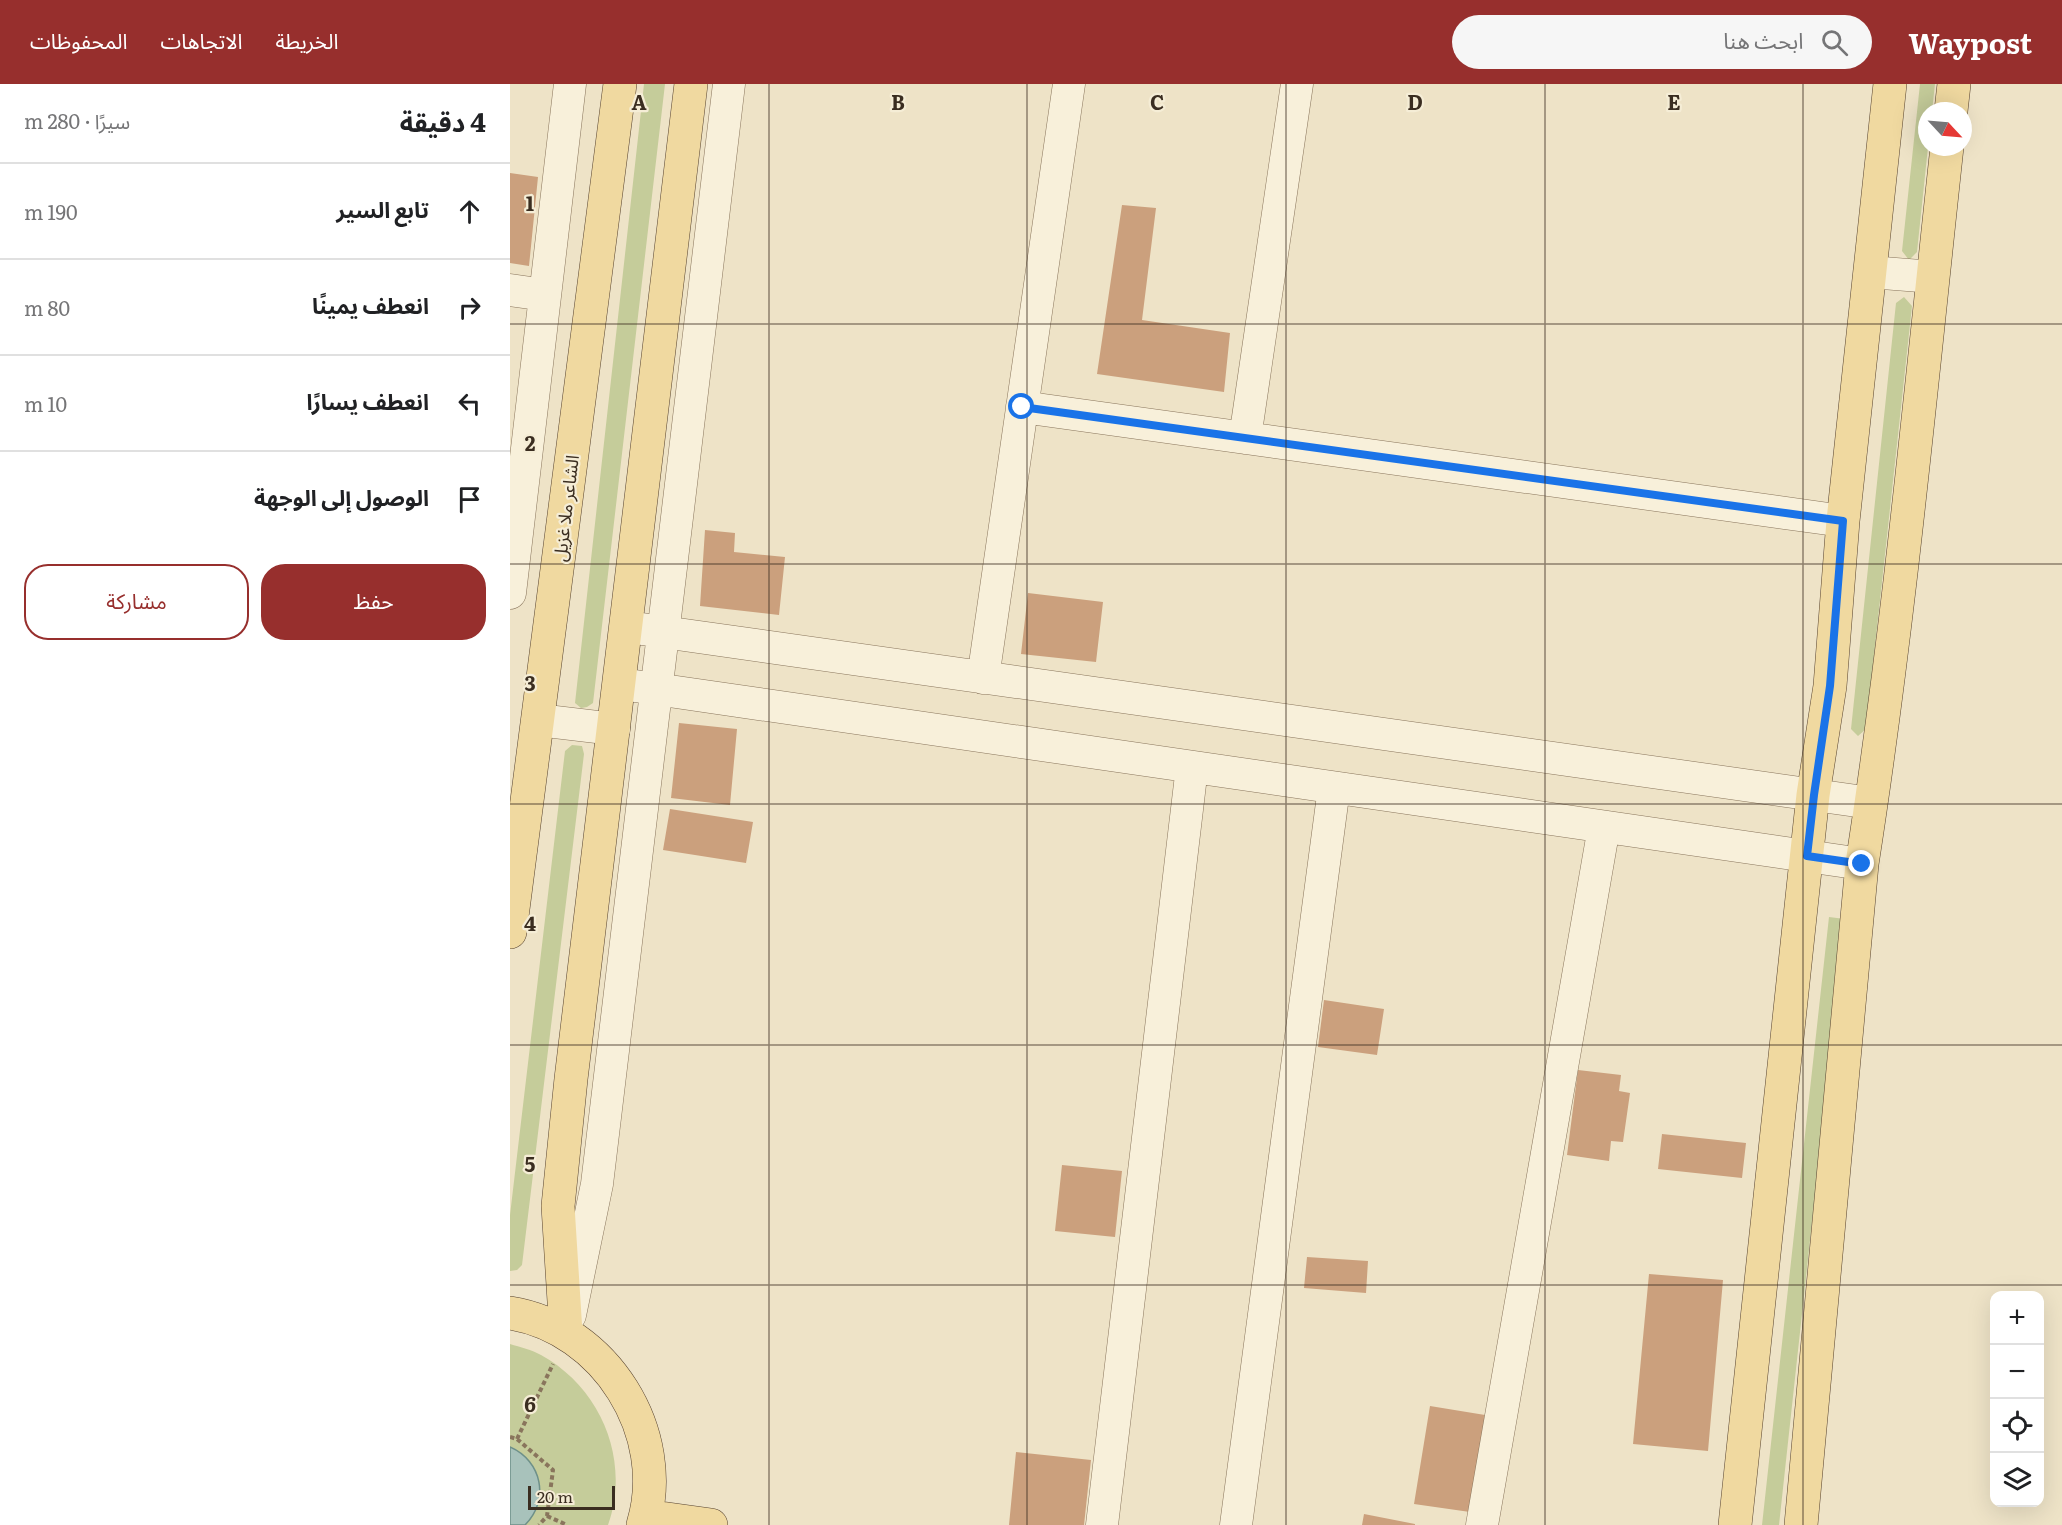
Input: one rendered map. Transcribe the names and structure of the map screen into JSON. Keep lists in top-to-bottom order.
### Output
{
  "streets": {
    "main road": ["الشاعر ملا غزيل"]
  },
  "scale_bar": "20 m",
  "north": "bottom right",
  "page": {
    "header": "Waypost",
    "search": "ابحث هنا",
    "nav": ["الخريطة", "الاتجاهات", "المحفوظات"],
    "heading": ["4 دقيقة", "سيرًا · 280 m"],
    "list": [
      ["تابع السير", "190 m"],
      ["انعطف يمينًا", "80 m"],
      ["انعطف يسارًا", "10 m"],
      "الوصول إلى الوجهة"
    ],
    "buttons": ["حفظ", "مشاركة"],
    "map_buttons": ["+", "−"],
    "scale": "20 m"
  },
  "grid": {
    "columns": [
      "A",
      "B",
      "C",
      "D",
      "E"
    ],
    "rows": [
      "1",
      "2",
      "3",
      "4",
      "5",
      "6"
    ]
  }
}
